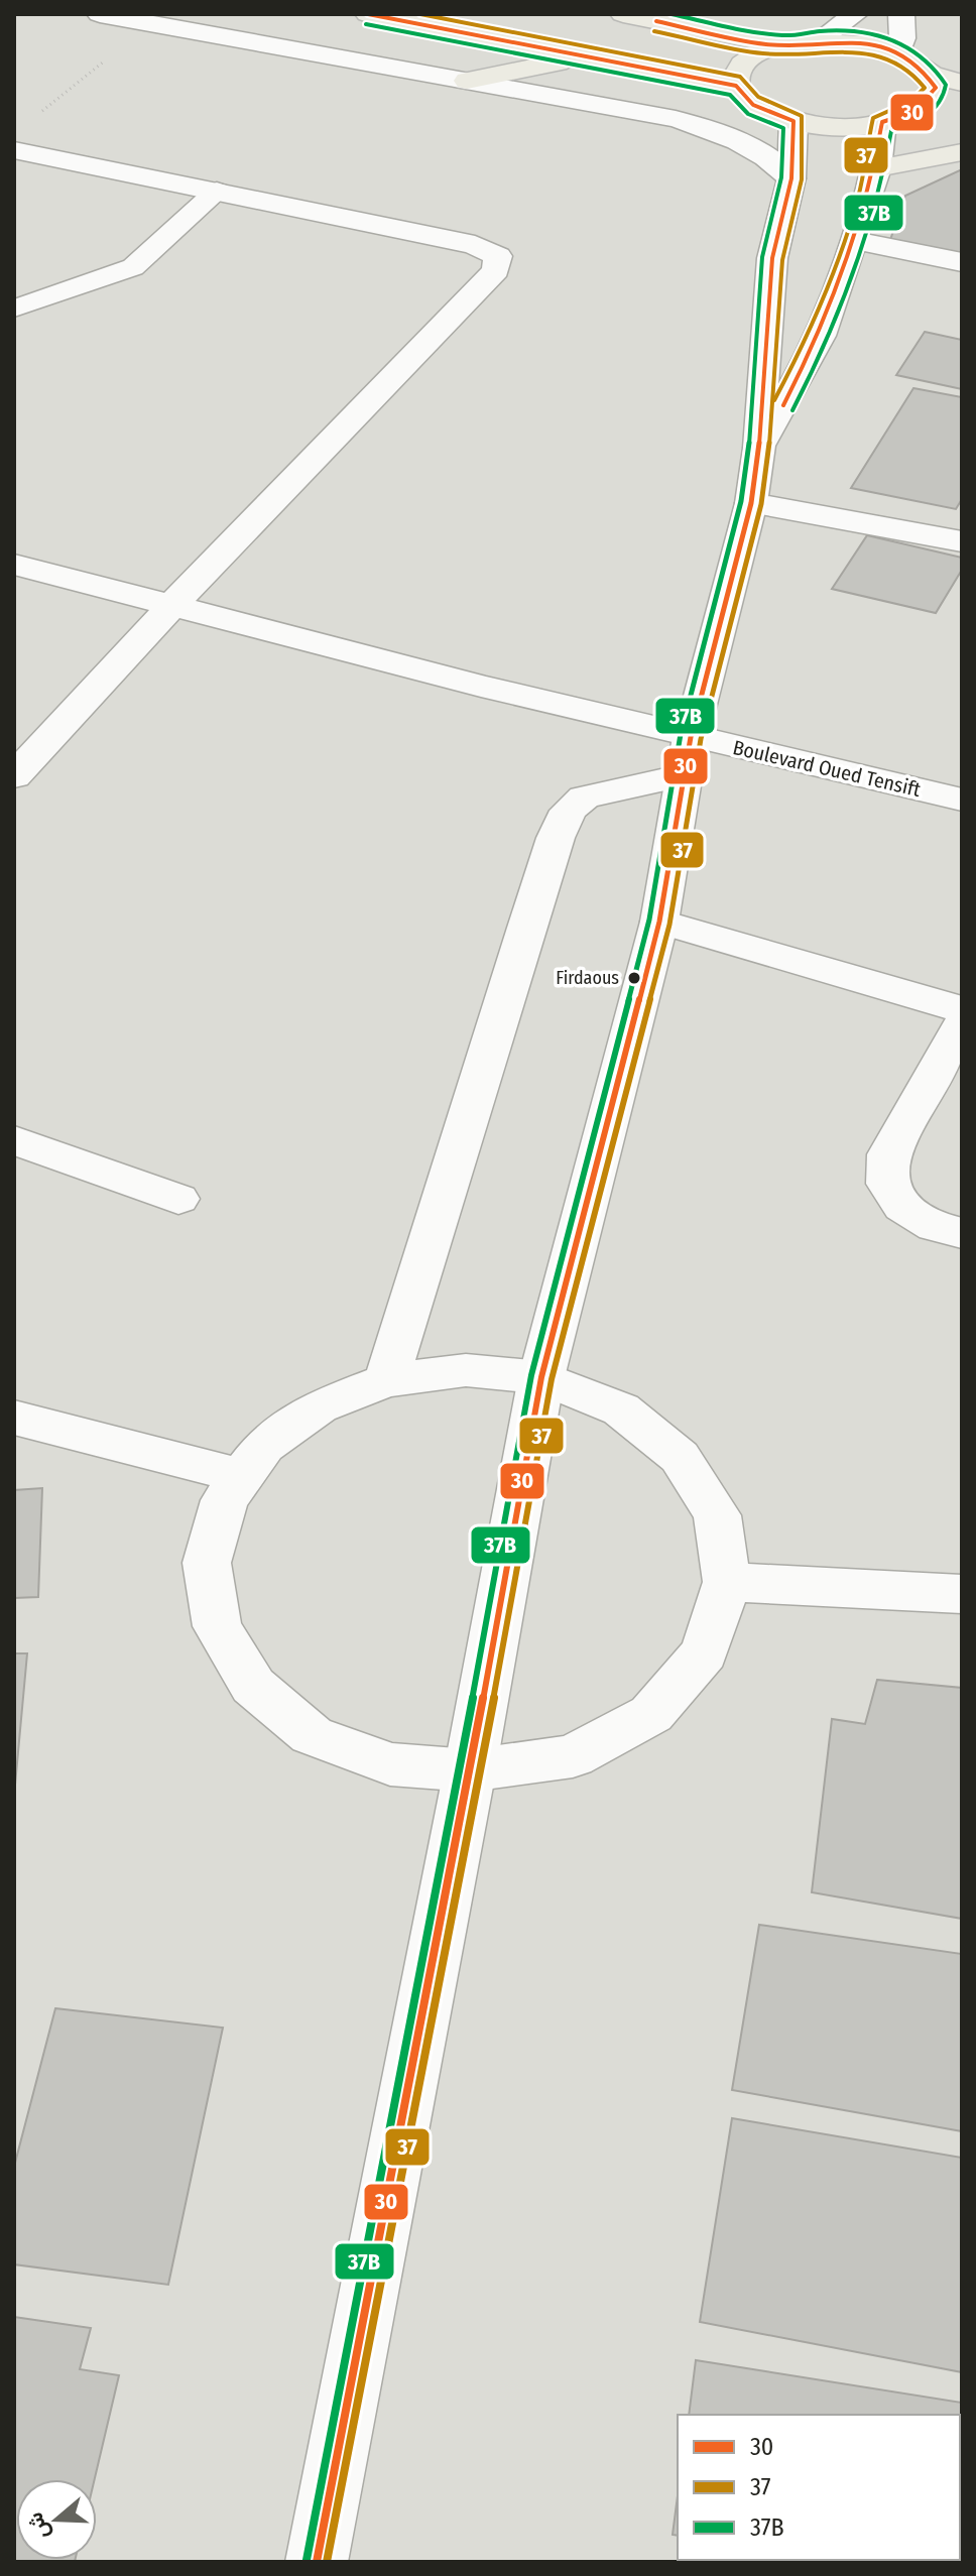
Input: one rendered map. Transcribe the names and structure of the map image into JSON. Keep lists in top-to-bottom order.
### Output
{
  "streets": {
    "street": ["Boulevard Oued Tensift"]
  },
  "places": ["Firdaous"],
  "lines": ["transit line 30", "transit line 37", "transit line 37B"],
  "legend": ["30", "37", "37B"],
  "north": "left"
}
